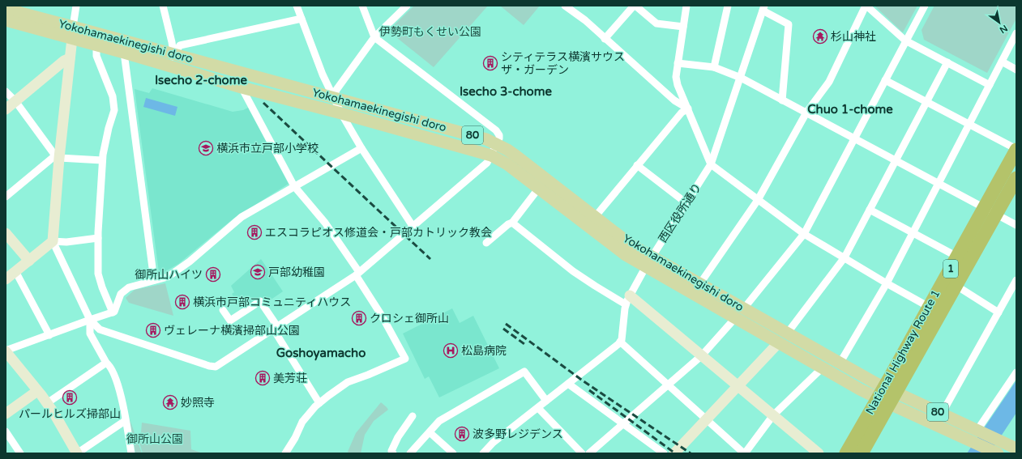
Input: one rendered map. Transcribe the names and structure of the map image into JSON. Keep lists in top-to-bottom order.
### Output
{
  "streets": {
    "highway": ["1", "National Highway Route 1"],
    "main road": ["Yokohamaekinegishi doro", "80"],
    "street": ["西区役所通り"]
  },
  "crossings": [
    ["Yokohamaekinegishi doro", "80"],
    ["Yokohamaekinegishi doro", "西区役所通り"],
    ["Yokohamaekinegishi doro", "National Highway Route 1"],
    ["80", "National Highway Route 1"]
  ],
  "districts": [
    "Isecho 2-chome",
    "Isecho 3-chome",
    "Chuo 1-chome",
    "Goshoyamacho"
  ],
  "parks": ["伊勢町もくせい公園", "御所山公園"],
  "places": {
    "temple": ["杉山神社", "妙照寺"],
    "building": [
      "シティテラス横濱サウス ザ・ガーデン",
      "エスコラピオス修道会・戸部カトリック教会",
      "御所山ハイツ",
      "横浜市戸部コミュニティハウス",
      "クロシェ御所山",
      "ヴェレーナ横濱掃部山公園",
      "美芳荘",
      "パールヒルズ掃部山",
      "波多野レジデンス"
    ],
    "school or university": ["横浜市立戸部小学校", "戸部幼稚園"],
    "hospital": ["松島病院"]
  },
  "north": "bottom right"
}
